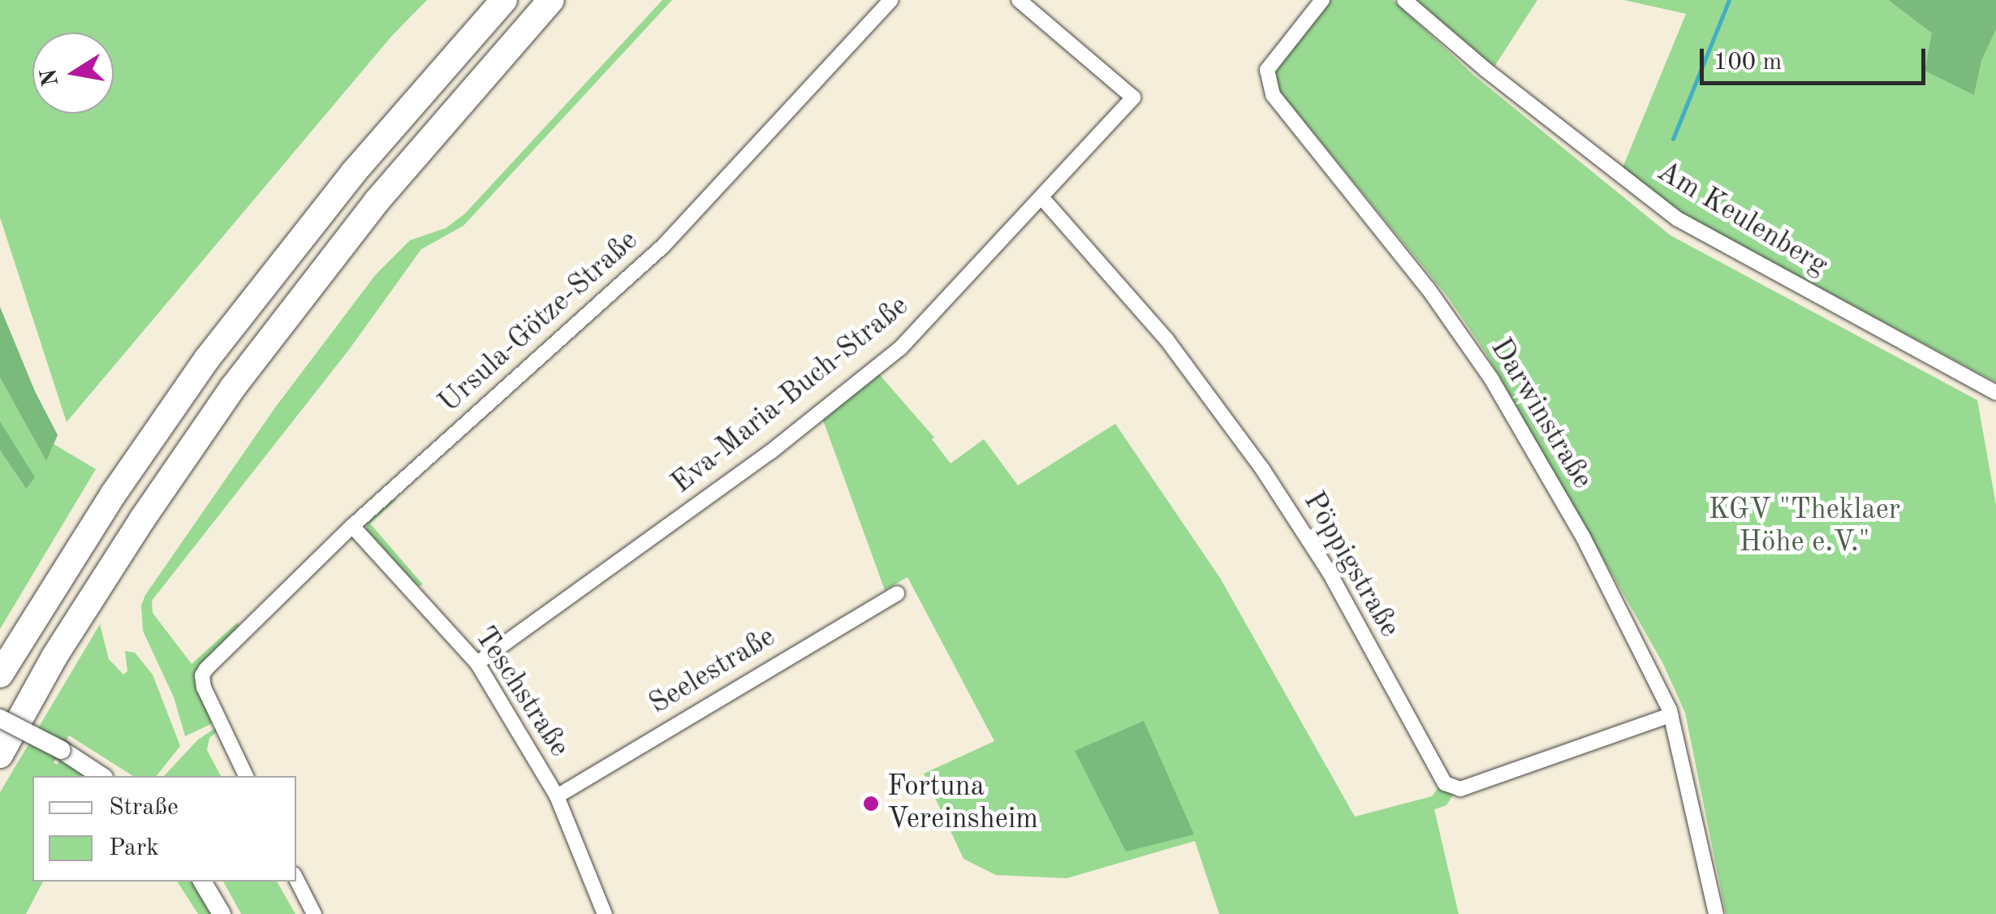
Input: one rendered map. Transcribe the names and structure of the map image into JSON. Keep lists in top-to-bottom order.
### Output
{
  "streets": {
    "street": [
      "Am Keulenberg",
      "Ursula-Götze-Straße",
      "Eva-Maria-Buch-Straße",
      "Darwinstraße",
      "Pöppigstraße",
      "Seelestraße",
      "Teschstraße"
    ]
  },
  "crossings": [
    ["Ursula-Götze-Straße", "Teschstraße"],
    ["Eva-Maria-Buch-Straße", "Pöppigstraße"],
    ["Eva-Maria-Buch-Straße", "Teschstraße"],
    ["Darwinstraße", "Pöppigstraße"],
    ["Seelestraße", "Teschstraße"]
  ],
  "parks": ["KGV \"Theklaer Höhe e.V.\""],
  "places": ["Fortuna Vereinsheim"],
  "legend": ["Straße", "Park"],
  "scale_bar": "100 m",
  "north": "left"
}
